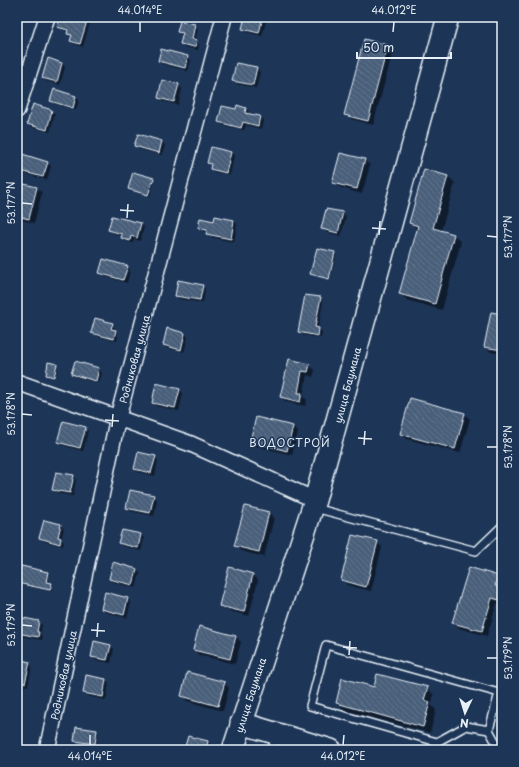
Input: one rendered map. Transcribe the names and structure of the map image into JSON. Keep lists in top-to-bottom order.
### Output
{
  "streets": {
    "street": ["Родниковая улица", "улица Баумана"]
  },
  "districts": ["ВОДОСТРОЙ"],
  "scale_bar": "50 m",
  "north": "bottom",
  "coordinates": [
    "44.014°E",
    "44.012°E",
    "53.177°N",
    "53.178°N",
    "53.179°N"
  ]
}
